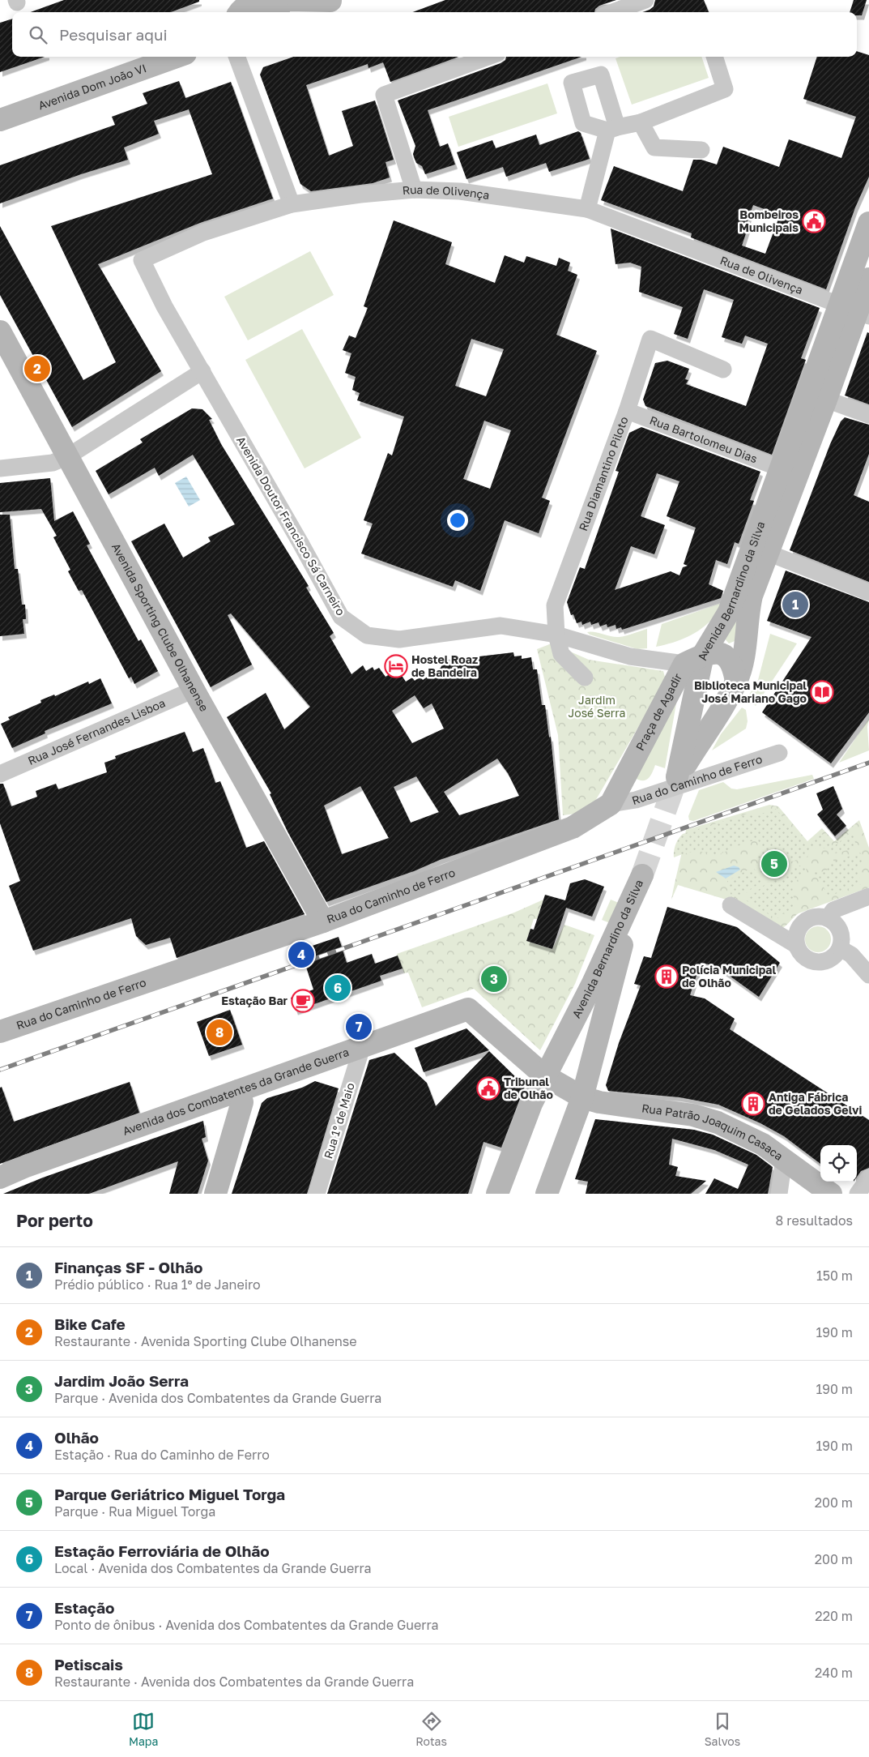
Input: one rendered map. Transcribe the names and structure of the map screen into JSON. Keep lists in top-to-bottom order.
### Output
{
  "streets": {
    "main road": [
      "Avenida Dom João VI",
      "Avenida Bernardino da Silva",
      "Avenida Sporting Clube Olhanense",
      "Praça de Agadir",
      "Rua do Caminho de Ferro",
      "Avenida dos Combatentes da Grande Guerra",
      "Rua Patrão Joaquim Casaca"
    ],
    "street": [
      "Rua de Olivença",
      "Rua Bartolomeu Dias",
      "Rua Diamantino Piloto",
      "Avenida Doutor Francisco Sá Carneiro",
      "Rua José Fernandes Lisboa",
      "Rua 1º de Maio"
    ]
  },
  "crossings": [
    ["Rua de Olivença", "Avenida Doutor Francisco Sá Carneiro"],
    ["Rua de Olivença", "Avenida Bernardino da Silva"],
    ["Rua Bartolomeu Dias", "Rua Diamantino Piloto"],
    ["Rua Bartolomeu Dias", "Avenida Bernardino da Silva"],
    ["Rua Diamantino Piloto", "Avenida Doutor Francisco Sá Carneiro"],
    ["Avenida Doutor Francisco Sá Carneiro", "Avenida Bernardino da Silva"],
    ["Avenida Doutor Francisco Sá Carneiro", "Praça de Agadir"],
    ["Avenida Bernardino da Silva", "Praça de Agadir"],
    ["Avenida Bernardino da Silva", "Avenida dos Combatentes da Grande Guerra"],
    ["Avenida Bernardino da Silva", "Rua Patrão Joaquim Casaca"],
    ["Avenida Sporting Clube Olhanense", "Rua José Fernandes Lisboa"],
    ["Avenida Sporting Clube Olhanense", "Rua do Caminho de Ferro"],
    ["Praça de Agadir", "Rua do Caminho de Ferro"],
    ["Avenida dos Combatentes da Grande Guerra", "Rua 1º de Maio"],
    ["Avenida dos Combatentes da Grande Guerra", "Rua Patrão Joaquim Casaca"]
  ],
  "parks": ["Jardim José Serra"],
  "places": {
    "public building": ["Bombeiros Municipais", "Tribunal de Olhão"],
    "hotel": ["Hostel Roaz de Bandeira"],
    "library": ["Biblioteca Municipal José Mariano Gago"],
    "building": ["Polícia Municipal de Olhão", "Antiga Fábrica de Gelados Gelvi"],
    "cafe": ["Estação Bar"]
  },
  "page": {
    "search": "Pesquisar aqui",
    "pins": [
      "2",
      "1",
      "5",
      "4",
      "3",
      "6",
      "7",
      "8"
    ],
    "heading": ["Por perto", "8 resultados"],
    "list": [
      {
        "mark": "1",
        "name": "Finanças SF - Olhão",
        "note": "Prédio público · Rua 1º de Janeiro",
        "value": "150 m"
      },
      {
        "mark": "2",
        "name": "Bike Cafe",
        "note": "Restaurante · Avenida Sporting Clube Olhanense",
        "value": "190 m"
      },
      {
        "mark": "3",
        "name": "Jardim João Serra",
        "note": "Parque · Avenida dos Combatentes da Grande Guerra",
        "value": "190 m"
      },
      {
        "mark": "4",
        "name": "Olhão",
        "note": "Estação · Rua do Caminho de Ferro",
        "value": "190 m"
      },
      {
        "mark": "5",
        "name": "Parque Geriátrico Miguel Torga",
        "note": "Parque · Rua Miguel Torga",
        "value": "200 m"
      },
      {
        "mark": "6",
        "name": "Estação Ferroviária de Olhão",
        "note": "Local · Avenida dos Combatentes da Grande Guerra",
        "value": "200 m"
      },
      {
        "mark": "7",
        "name": "Estação",
        "note": "Ponto de ônibus · Avenida dos Combatentes da Grande Guerra",
        "value": "220 m"
      },
      {
        "mark": "8",
        "name": "Petiscais",
        "note": "Restaurante · Avenida dos Combatentes da Grande Guerra",
        "value": "240 m"
      }
    ],
    "nav": ["Mapa", "Rotas", "Salvos"]
  }
}
